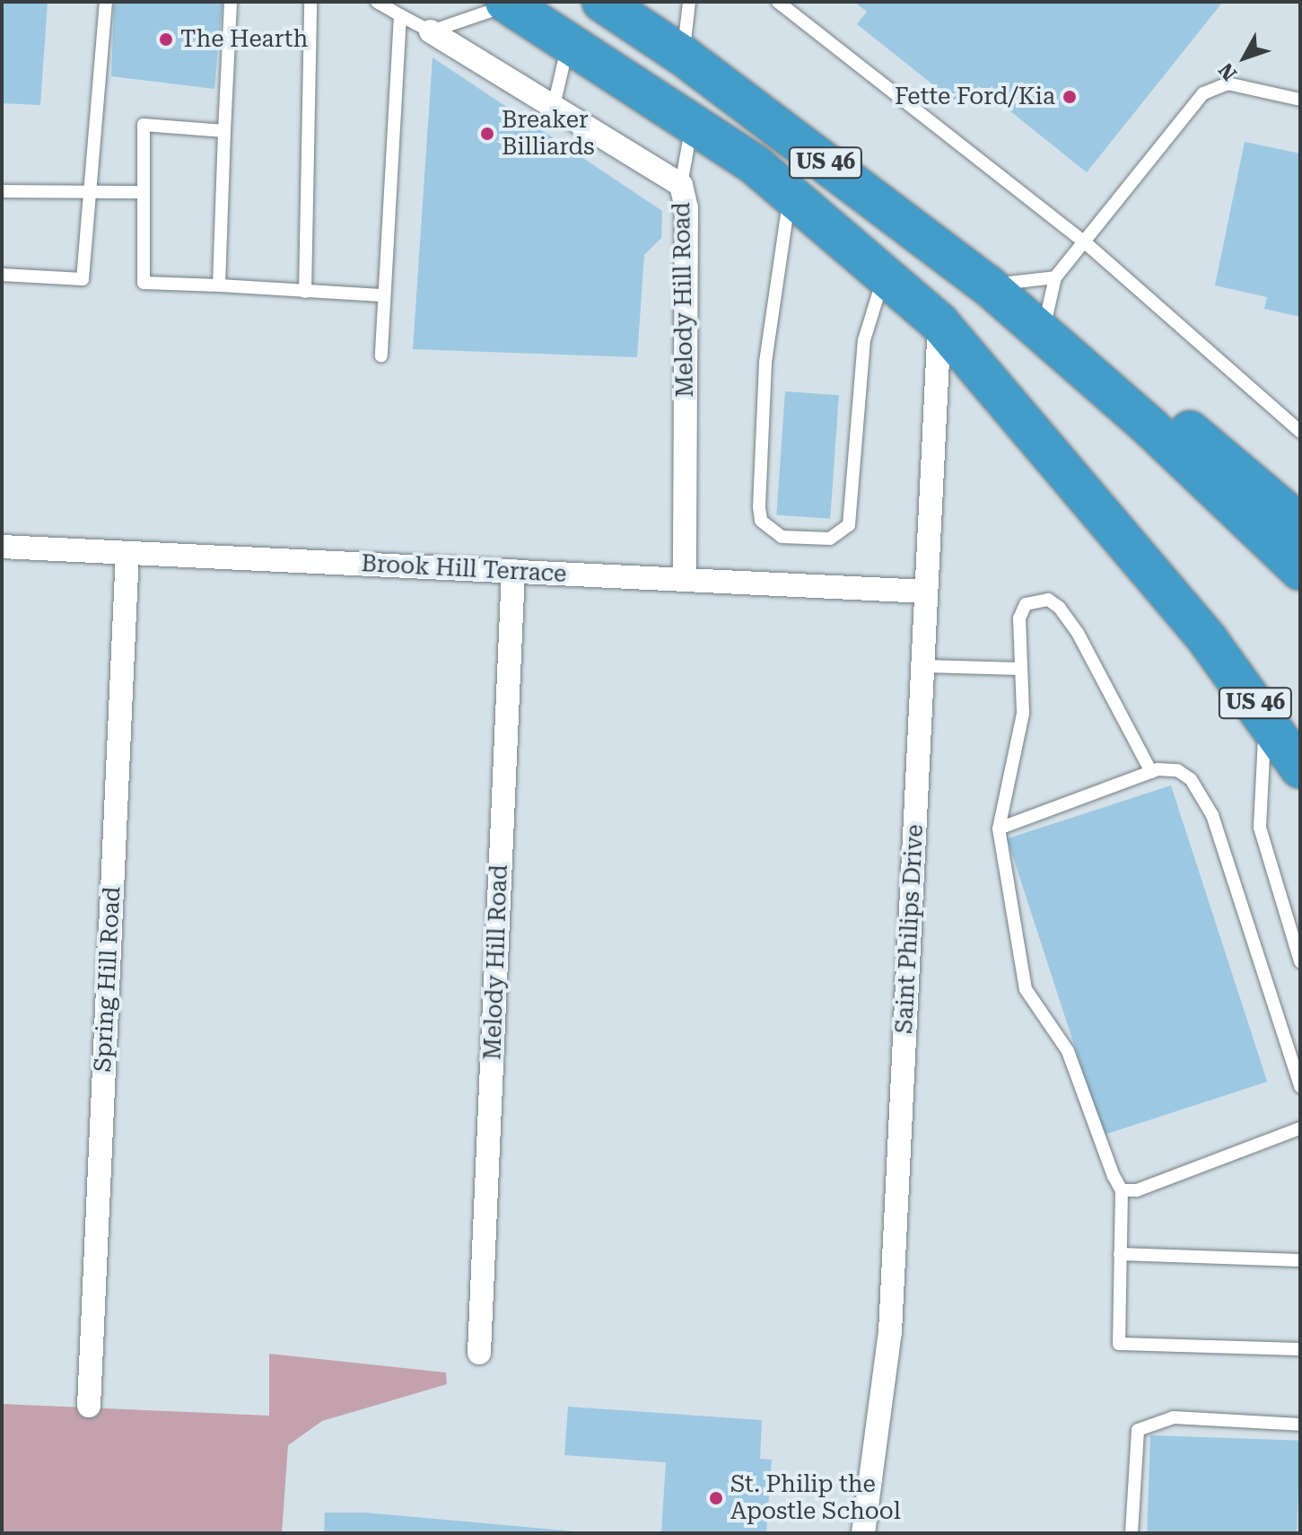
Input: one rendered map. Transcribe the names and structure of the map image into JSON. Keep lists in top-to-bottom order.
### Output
{
  "streets": {
    "highway": ["US 46"],
    "street": [
      "Melody Hill Road",
      "Brook Hill Terrace",
      "Saint Philips Drive",
      "Spring Hill Road"
    ]
  },
  "crossings": [
    ["US 46", "Saint Philips Drive"],
    ["Melody Hill Road", "Brook Hill Terrace"],
    ["Brook Hill Terrace", "Saint Philips Drive"],
    ["Brook Hill Terrace", "Spring Hill Road"]
  ],
  "places": [
    "The Hearth",
    "Fette Ford/Kia",
    "Breaker Billiards",
    "St. Philip the Apostle School"
  ],
  "north": "bottom left"
}
